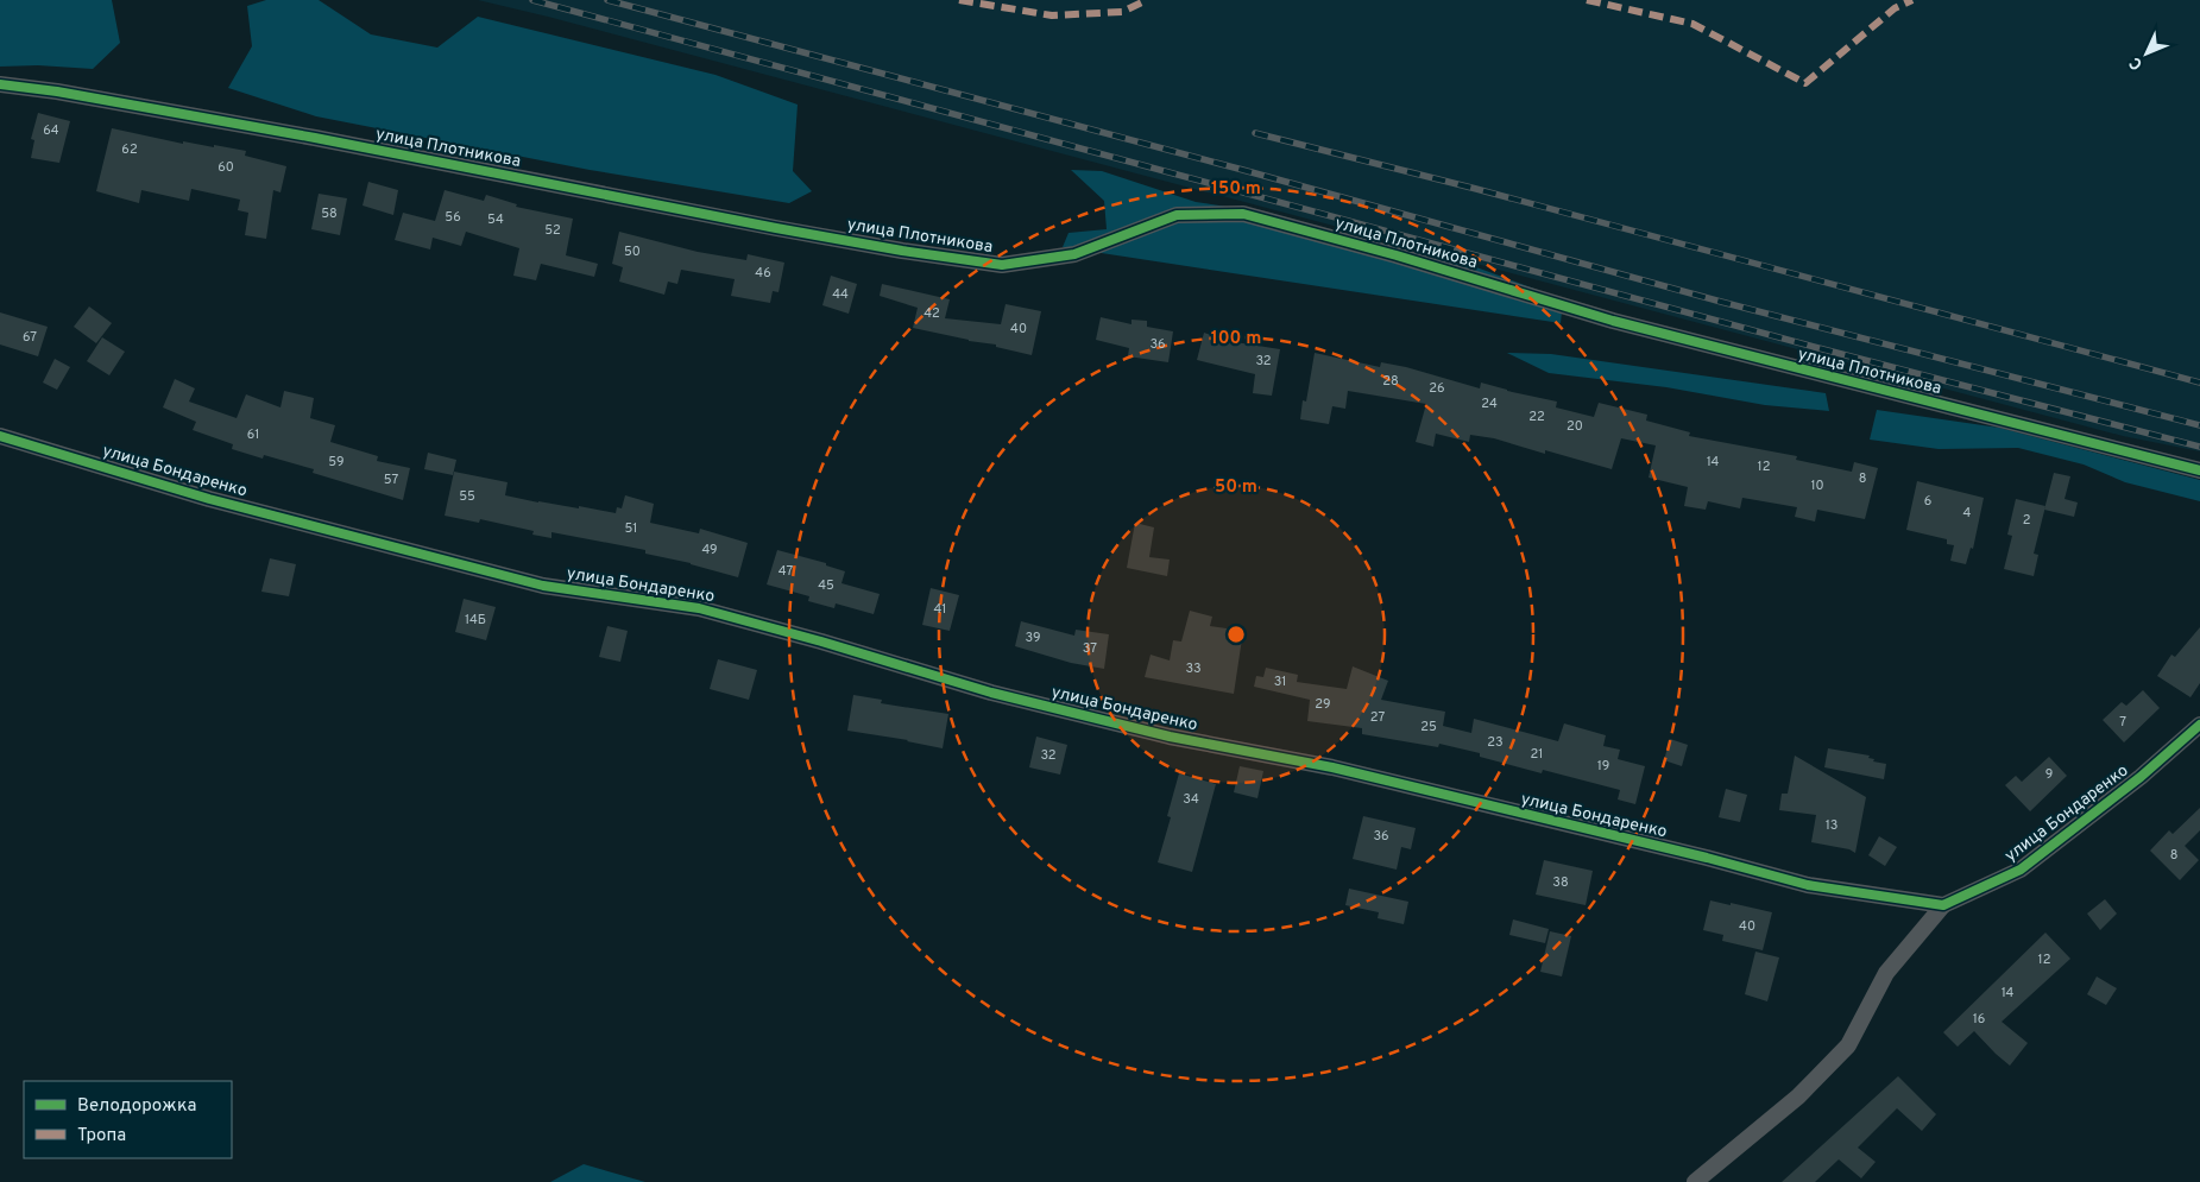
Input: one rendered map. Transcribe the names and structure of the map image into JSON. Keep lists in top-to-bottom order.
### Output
{
  "streets": {
    "street": ["улица Плотникова", "улица Бондаренко"]
  },
  "house_numbers": [
    "64",
    "62",
    "60",
    "58",
    "56",
    "54",
    "52",
    "50",
    "46",
    "44",
    "42",
    "40",
    "67",
    "36",
    "32",
    "28",
    "26",
    "24",
    "22",
    "20",
    "61",
    "59",
    "14",
    "12",
    "8",
    "57",
    "10",
    "55",
    "6",
    "4",
    "2",
    "51",
    "49",
    "47",
    "45",
    "41",
    "14Б",
    "39",
    "37",
    "33",
    "31",
    "29",
    "27",
    "7",
    "25",
    "23",
    "21",
    "32",
    "19",
    "9",
    "34",
    "13",
    "36",
    "8",
    "38",
    "40",
    "12",
    "14",
    "16"
  ],
  "legend": ["Велодорожка", "Тропа"],
  "north": "bottom left",
  "rings": ["150 m", "100 m", "50 m"]
}
